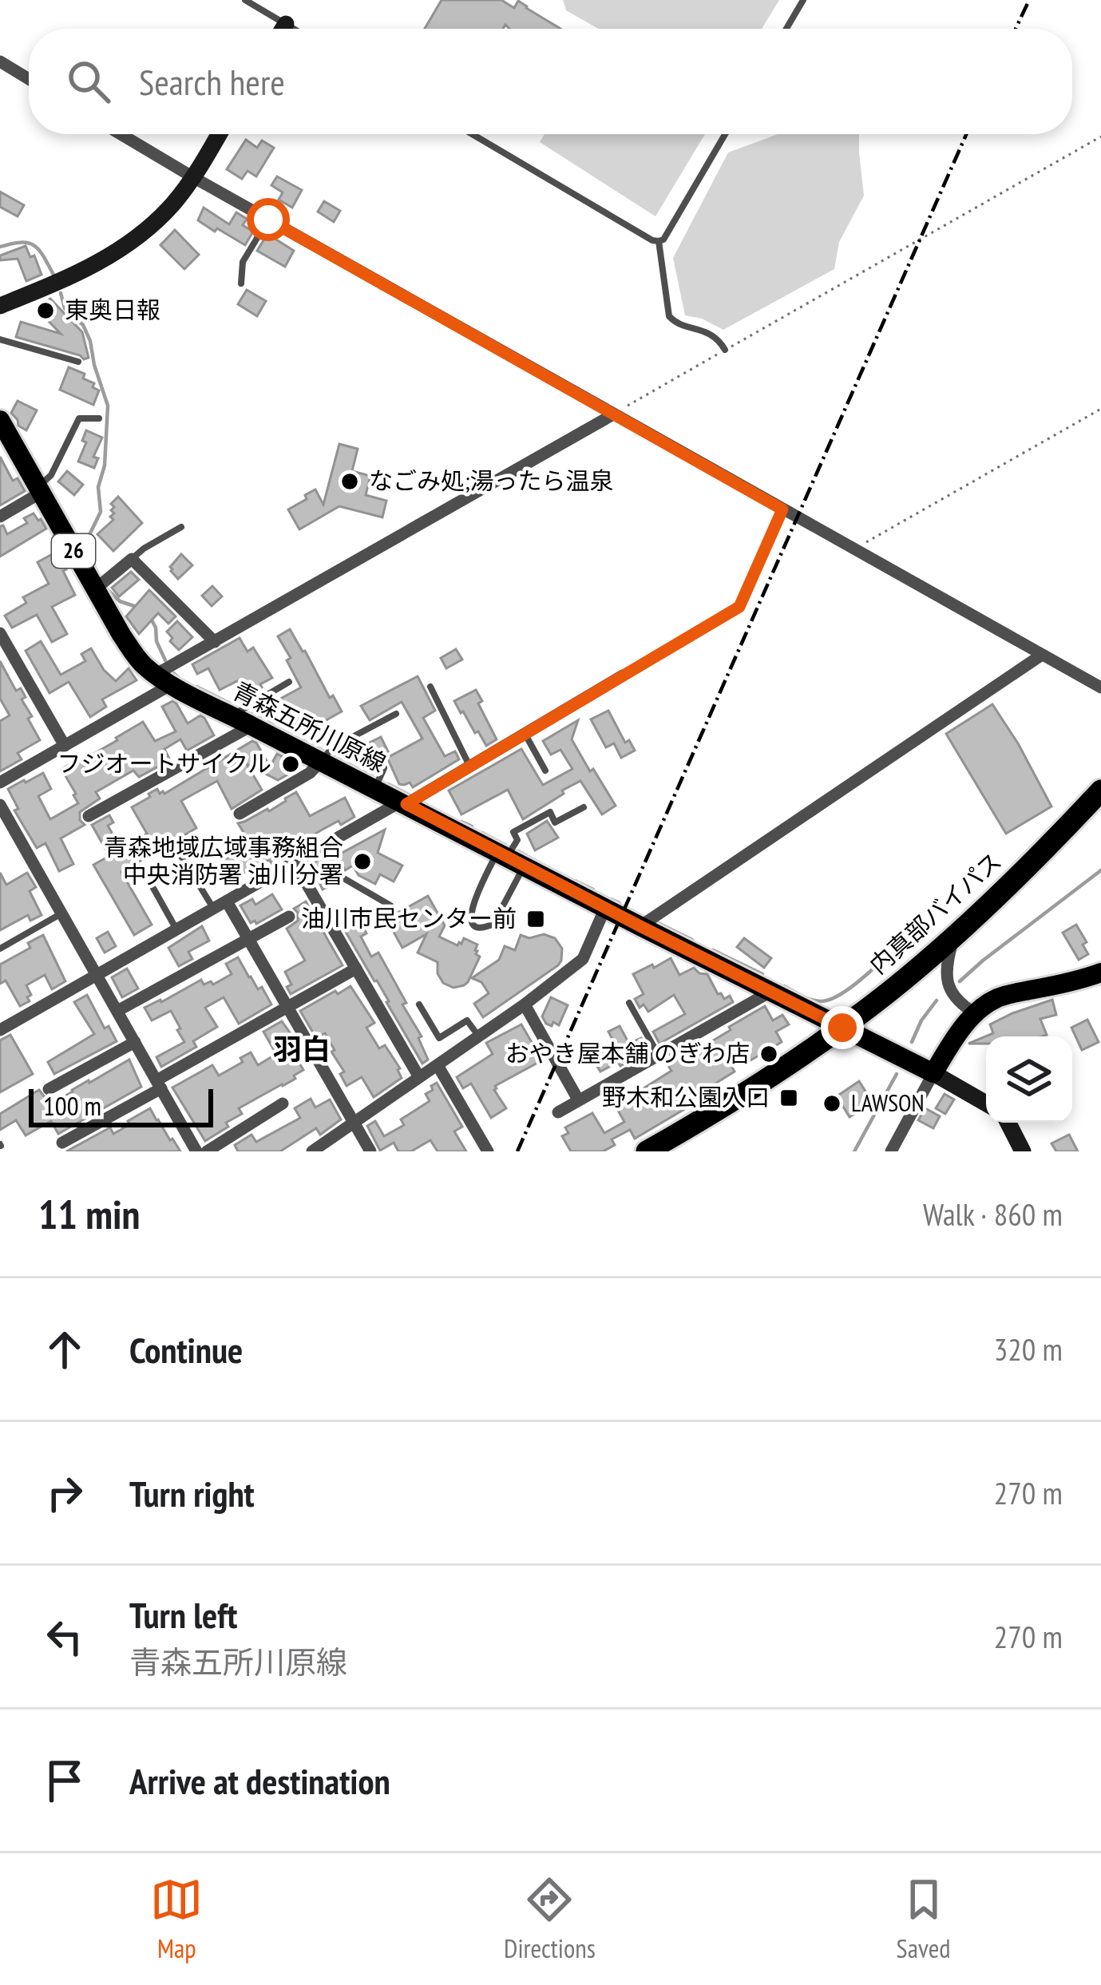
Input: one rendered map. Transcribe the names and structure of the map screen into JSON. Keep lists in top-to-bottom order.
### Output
{
  "streets": {
    "highway": ["内真部バイパス"],
    "main road": ["26", "青森五所川原線"]
  },
  "crossings": [
    ["青森五所川原線", "内真部バイパス"]
  ],
  "districts": ["羽白"],
  "places": {
    "other": [
      "東奥日報",
      "なごみ処;湯ったら温泉",
      "フジオートサイクル",
      "青森地域広域事務組合 中央消防署 油川分署",
      "おやき屋本舗 のぎわ店",
      "LAWSON"
    ],
    "transit": ["油川市民センター前", "野木和公園入口"]
  },
  "scale_bar": "100 m",
  "page": {
    "search": "Search here",
    "scale": "100 m",
    "heading": ["11 min", "Walk · 860 m"],
    "list": [
      ["Continue", "320 m"],
      ["Turn right", "270 m"],
      ["Turn left", "青森五所川原線", "270 m"],
      "Arrive at destination"
    ],
    "nav": ["Map", "Directions", "Saved"]
  }
}
